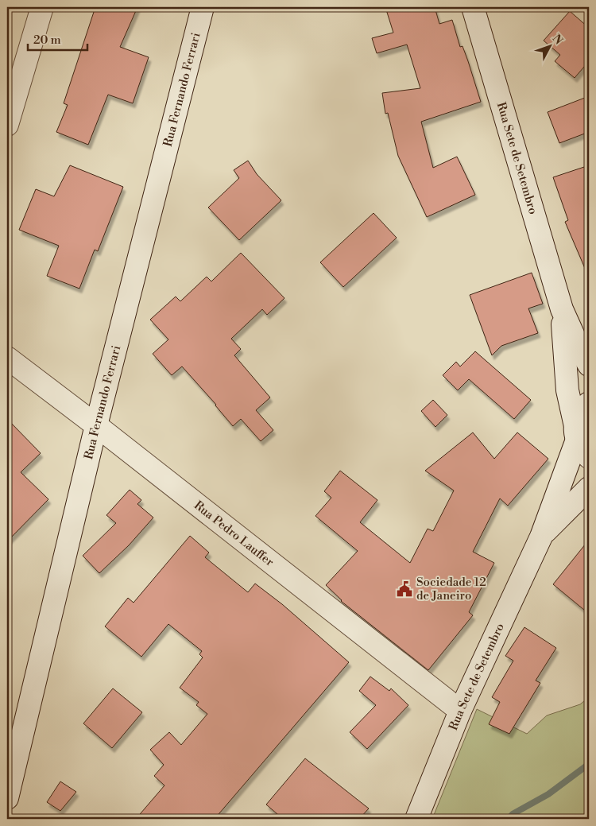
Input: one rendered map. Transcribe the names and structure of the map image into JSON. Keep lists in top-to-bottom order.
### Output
{
  "streets": {
    "main road": ["Rua Fernando Ferrari", "Rua Sete de Setembro", "Rua Pedro Lauffer"]
  },
  "crossings": [
    ["Rua Fernando Ferrari", "Rua Pedro Lauffer"],
    ["Rua Sete de Setembro", "Rua Pedro Lauffer"]
  ],
  "places": {
    "public building": ["Sociedade 12 de Janeiro"]
  },
  "scale_bar": "20 m",
  "north": "top right"
}
